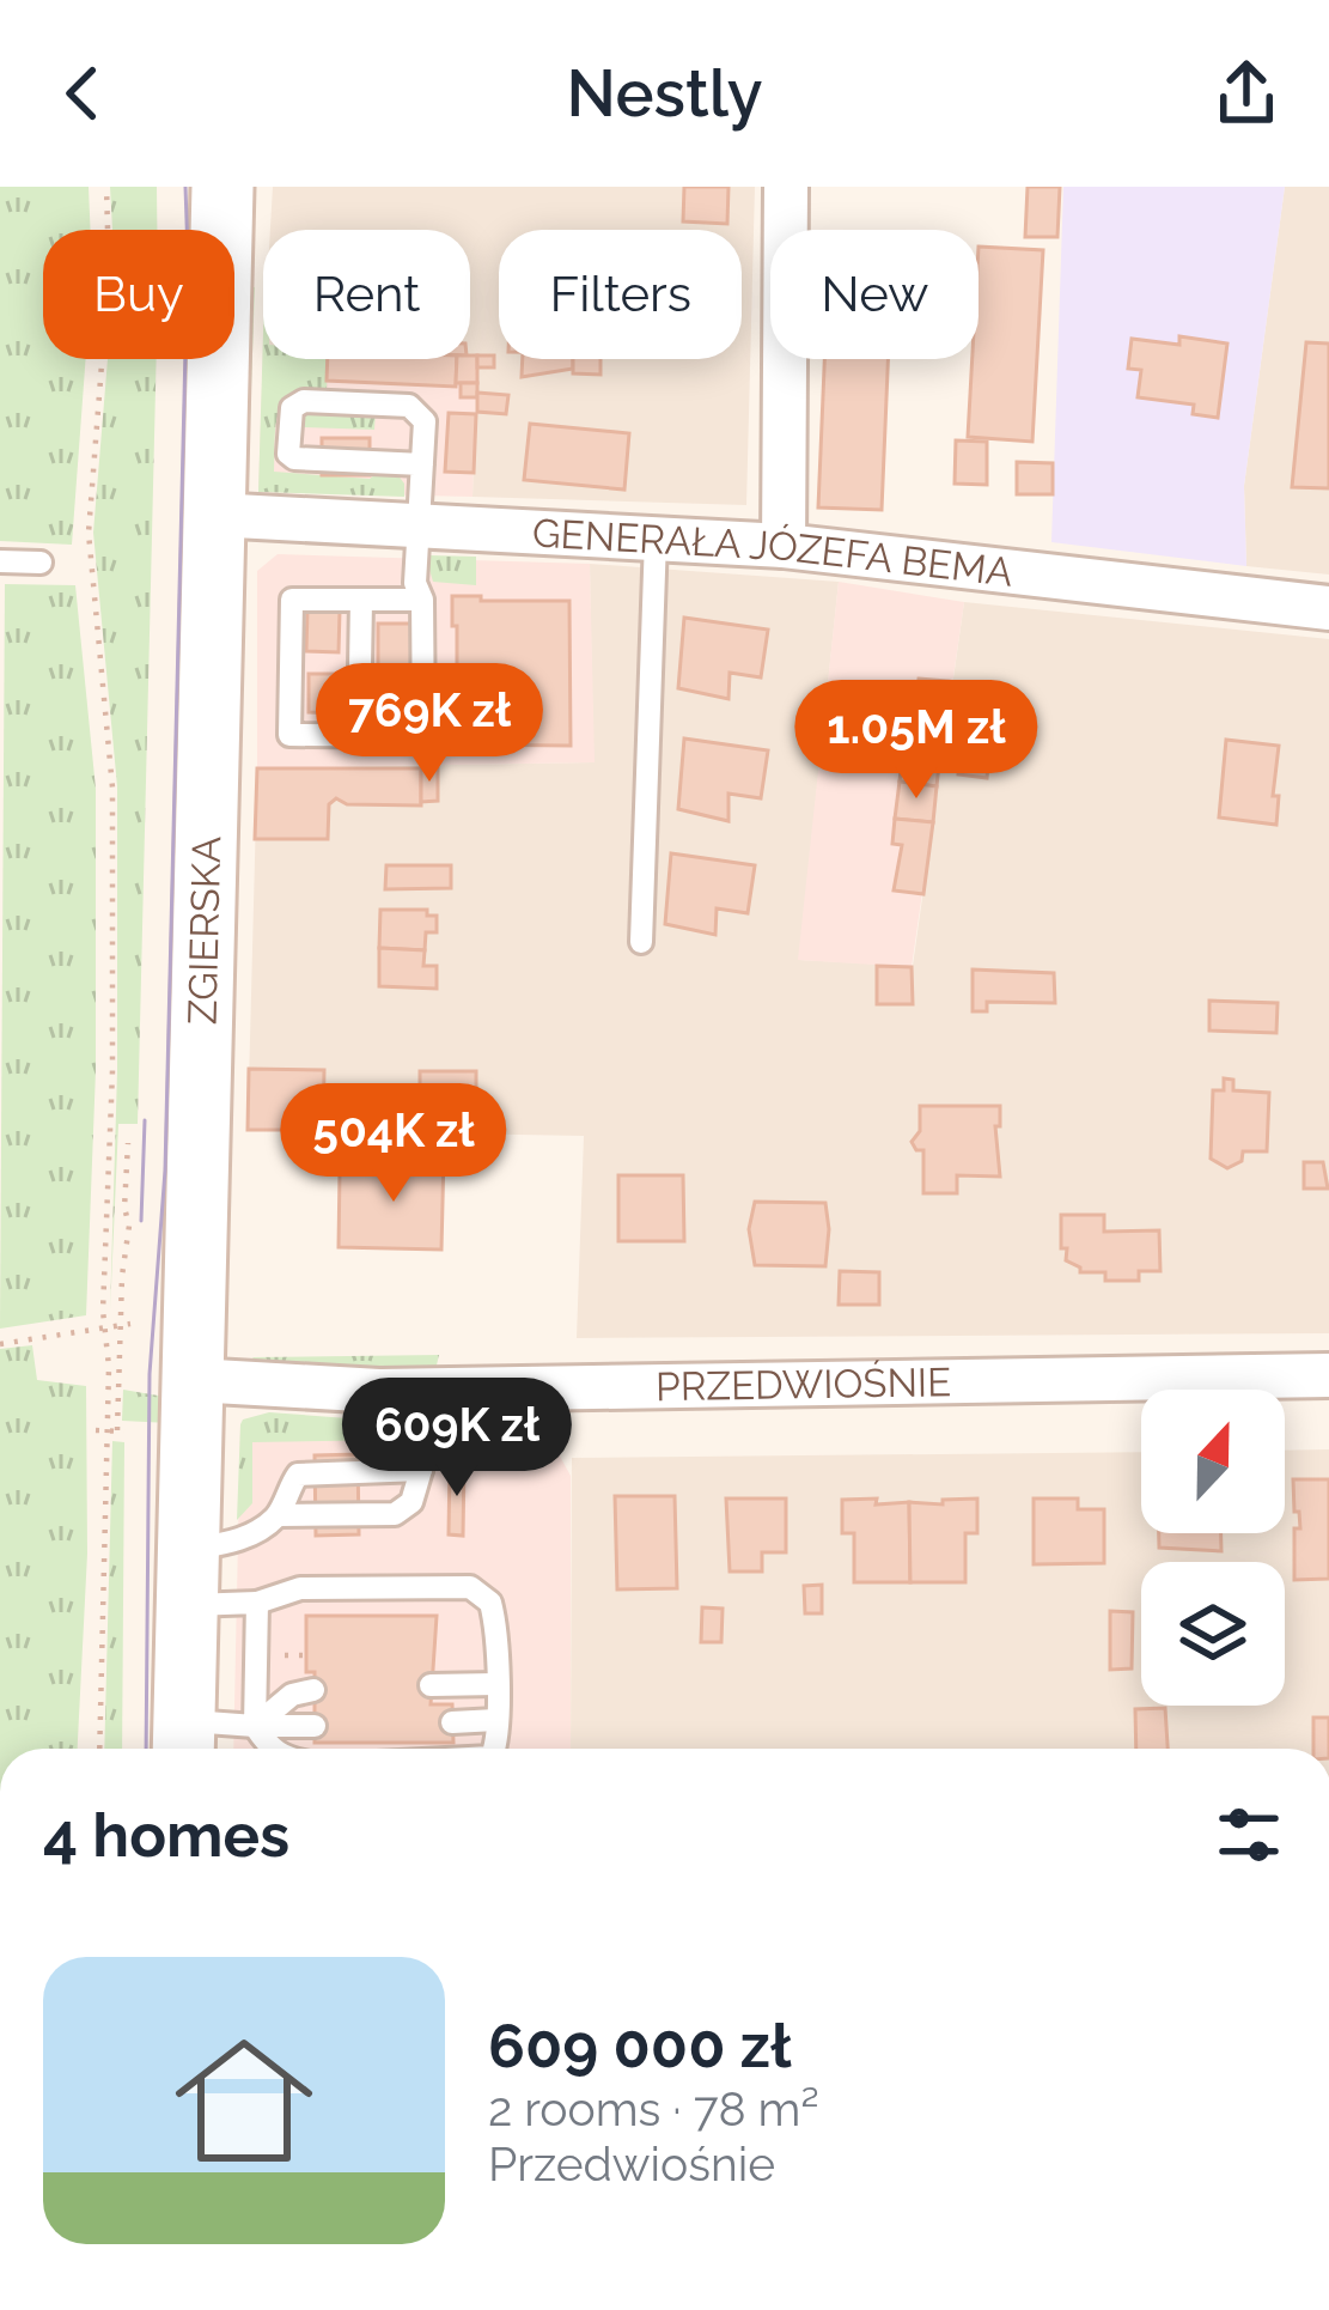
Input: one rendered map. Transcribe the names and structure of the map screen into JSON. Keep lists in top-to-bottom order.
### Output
{
  "streets": {
    "main road": ["ZGIERSKA"],
    "street": ["GENERAŁA JÓZEFA BEMA", "PRZEDWIOŚNIE"]
  },
  "crossings": [
    ["GENERAŁA JÓZEFA BEMA", "ZGIERSKA"],
    ["ZGIERSKA", "PRZEDWIOŚNIE"]
  ],
  "north": "top",
  "page": {
    "header": "Nestly",
    "chip": [
      "Buy",
      "Rent",
      "Filters",
      "New"
    ],
    "price": [
      "769K zł",
      "1.05M zł",
      "504K zł",
      "609K zł"
    ],
    "heading": "4 homes",
    "list": [
      {
        "name": "609 000 zł",
        "note": "2 rooms · 78 m² · Przedwiośnie"
      }
    ]
  }
}
